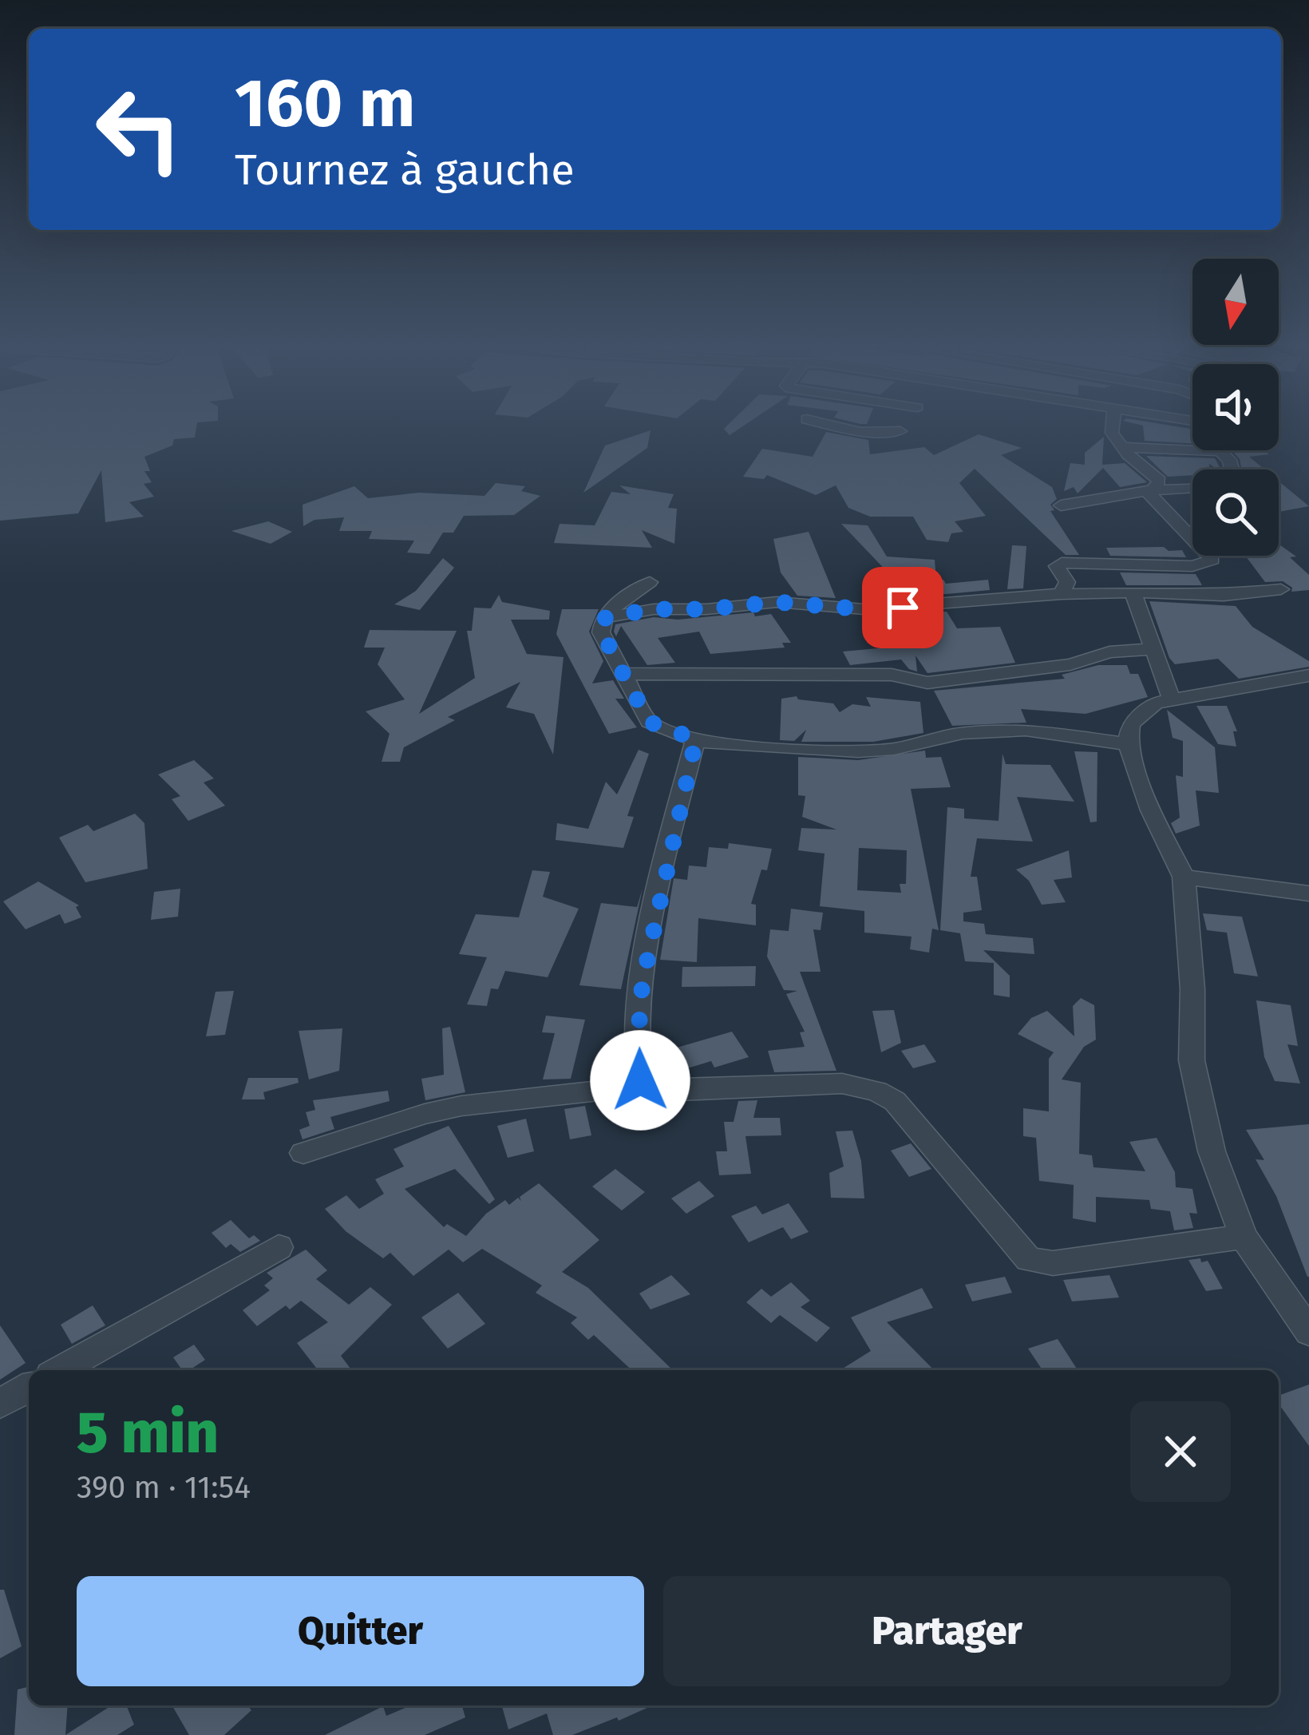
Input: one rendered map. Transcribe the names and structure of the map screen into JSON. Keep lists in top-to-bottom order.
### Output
{
  "north": "bottom",
  "page": {
    "turn": ["160 m", "Tournez à gauche"],
    "heading": ["5 min", "390 m · 11:54"],
    "buttons": ["Quitter", "Partager"]
  }
}
